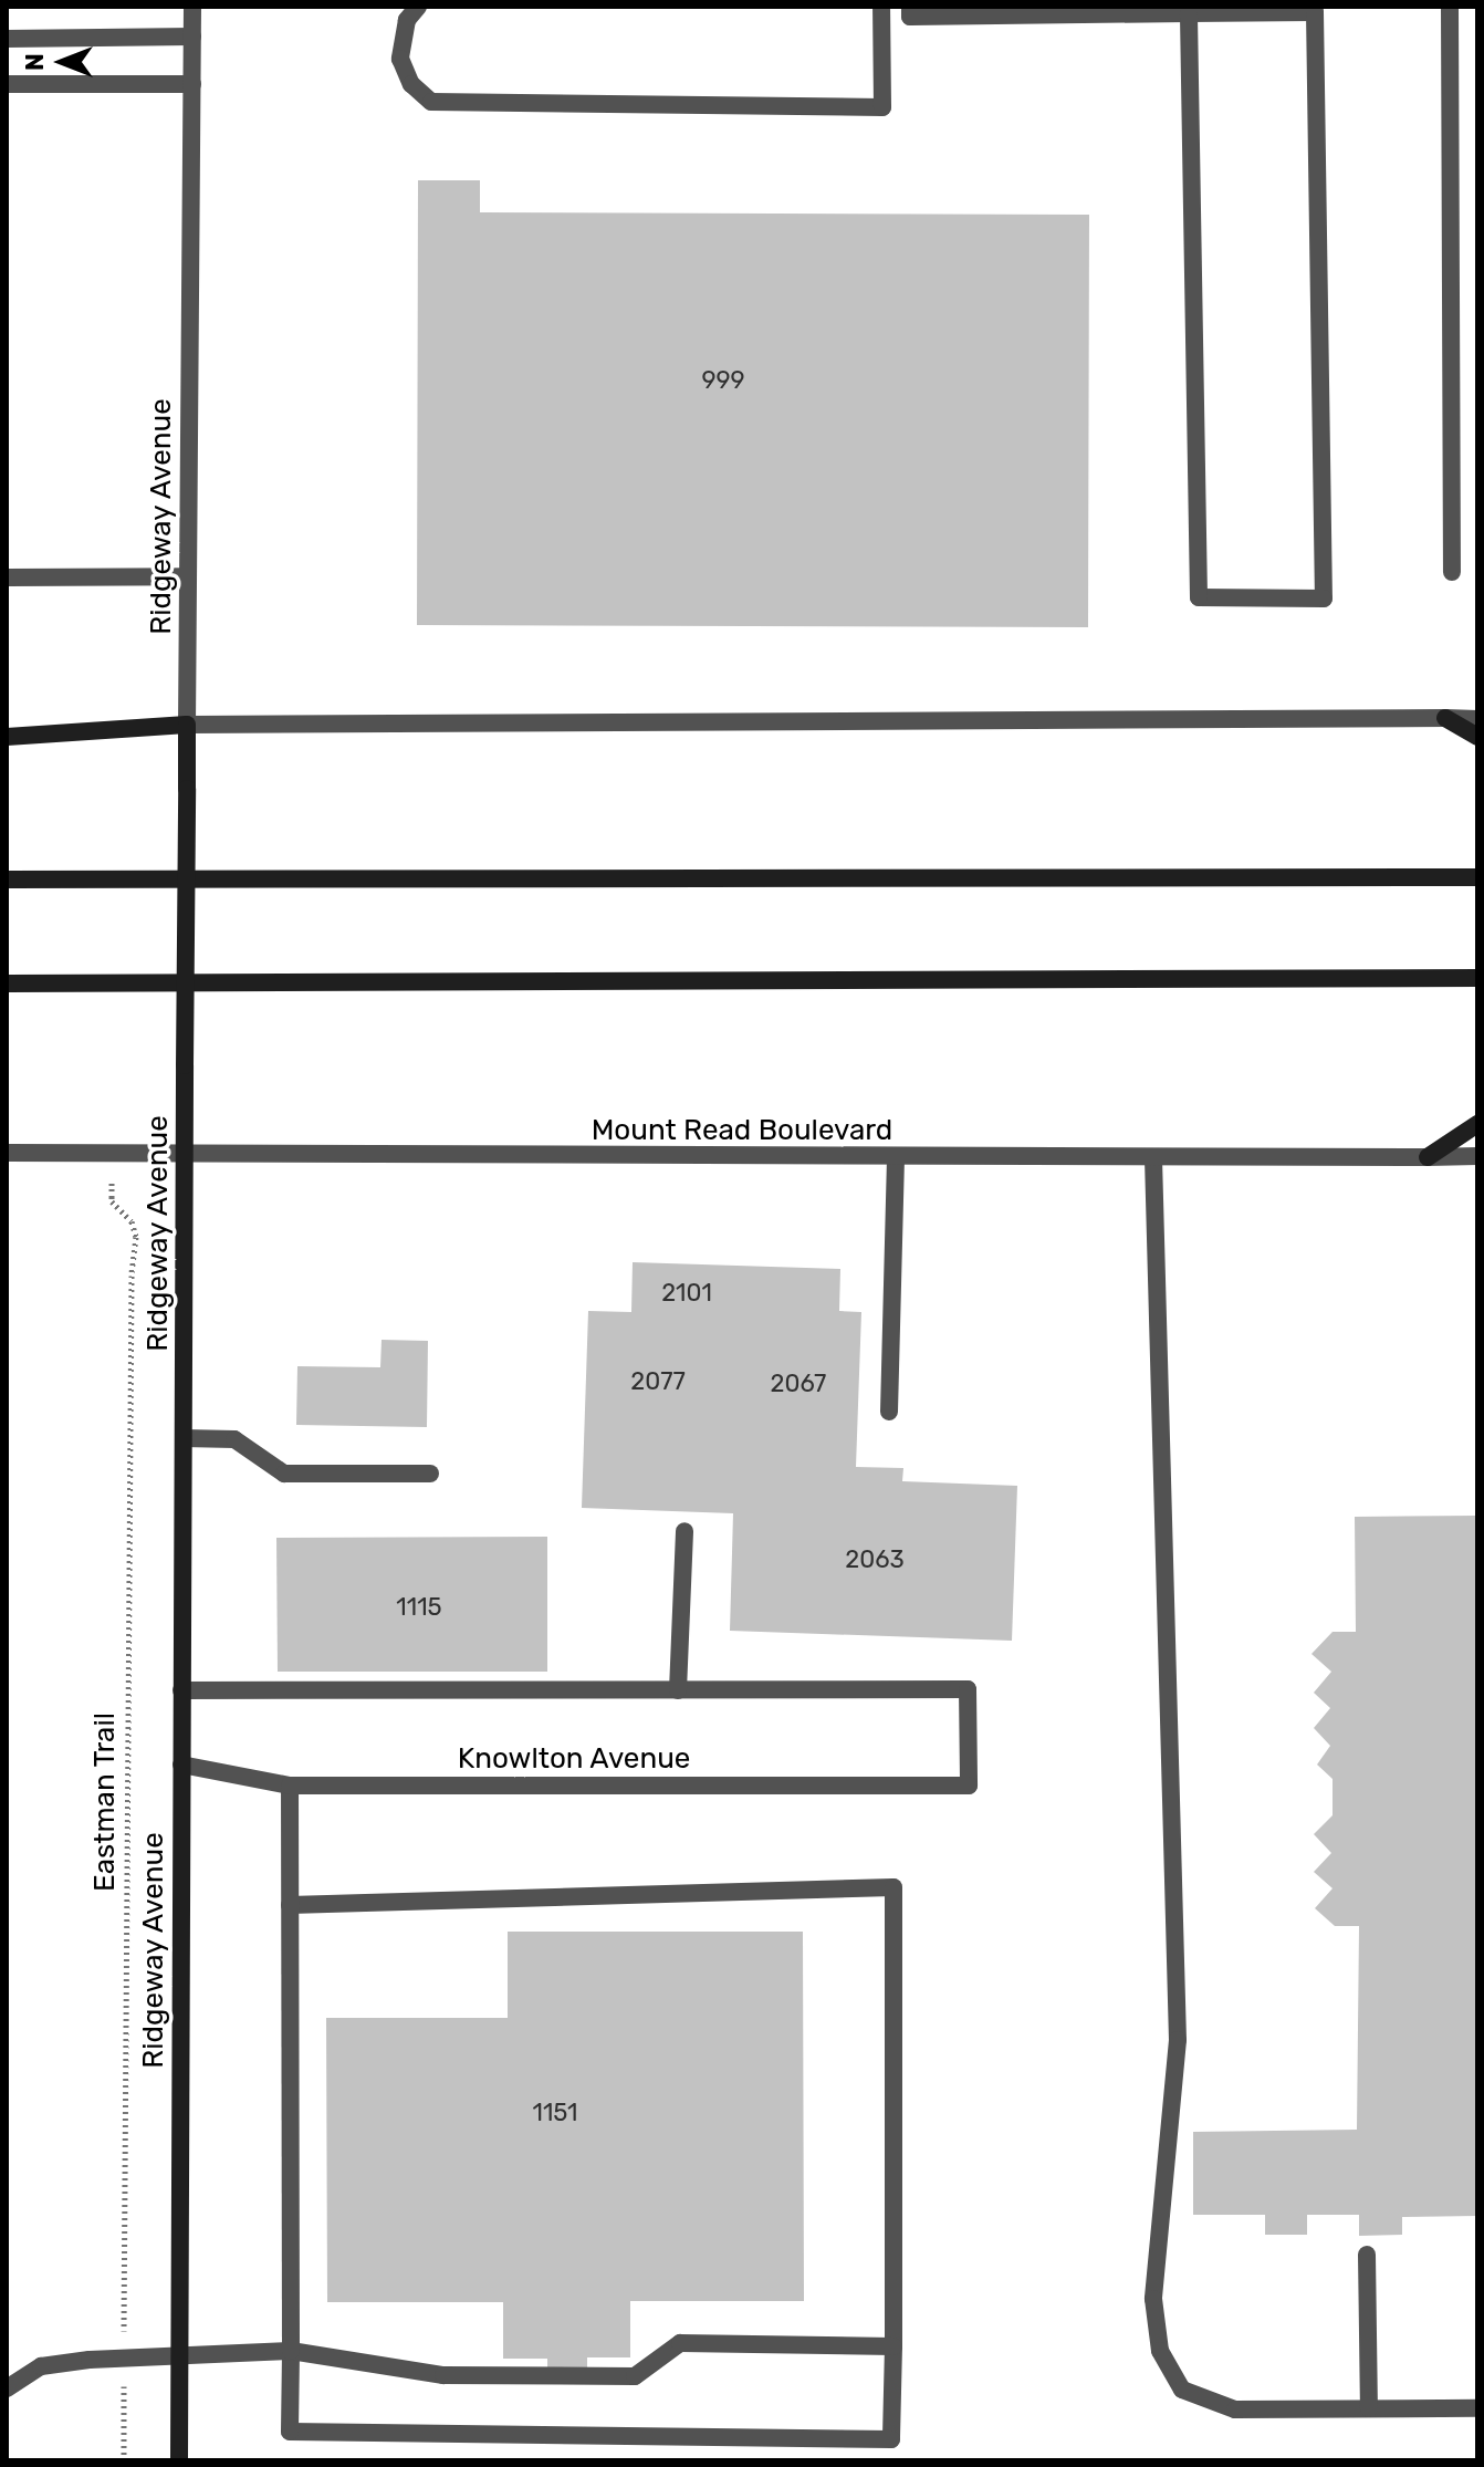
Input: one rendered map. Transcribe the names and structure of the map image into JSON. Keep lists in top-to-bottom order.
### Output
{
  "streets": {
    "main road": ["Ridgeway Avenue"],
    "street": ["Mount Read Boulevard", "Knowlton Avenue"],
    "path": ["Eastman Trail"]
  },
  "crossings": [
    ["Ridgeway Avenue", "Mount Read Boulevard"],
    ["Ridgeway Avenue", "Knowlton Avenue"],
    ["Mount Read Boulevard", "Eastman Trail"]
  ],
  "house_numbers": [
    "999",
    "2101",
    "2077",
    "2067",
    "2063",
    "1115",
    "1151"
  ],
  "north": "left"
}
